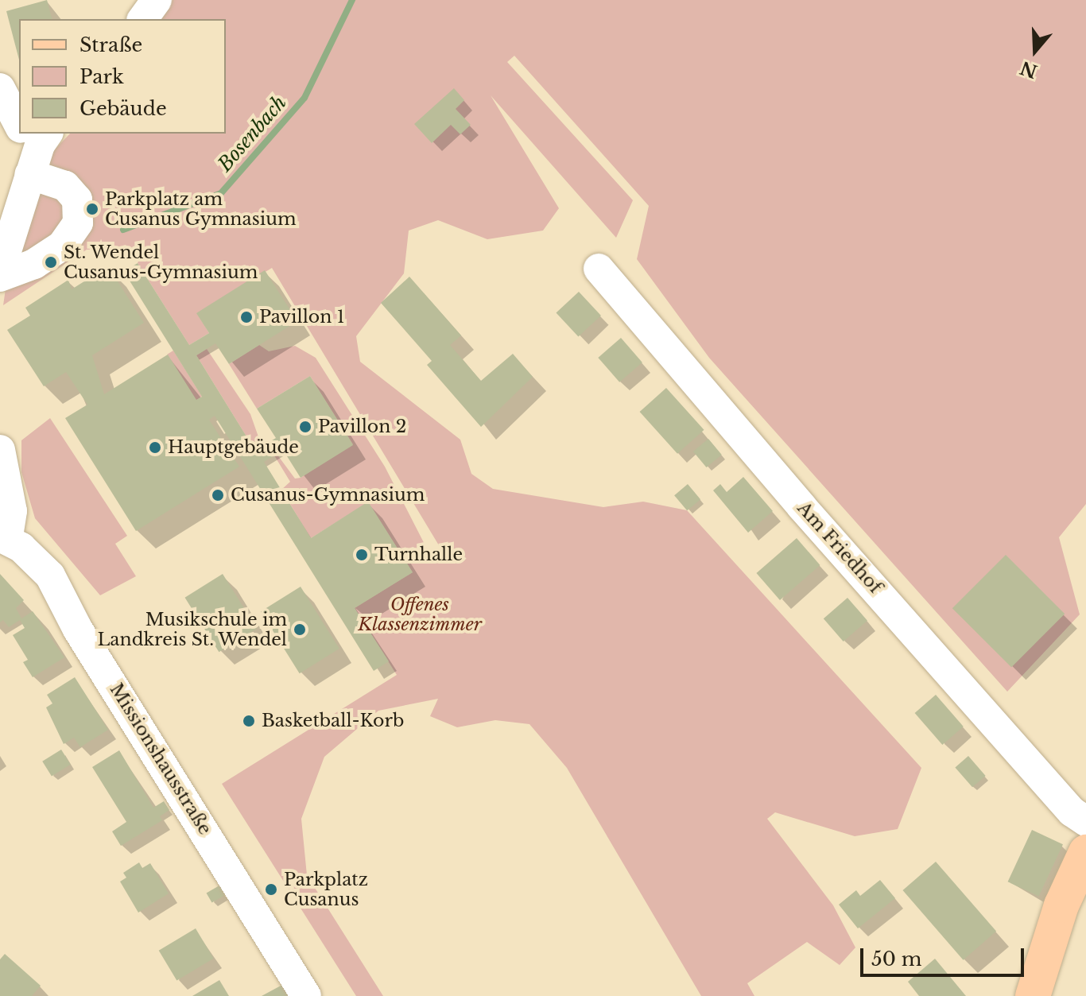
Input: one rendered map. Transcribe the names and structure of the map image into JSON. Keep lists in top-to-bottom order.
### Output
{
  "streets": {
    "street": ["Am Friedhof", "Missionshausstraße"]
  },
  "water": ["Bosenbach"],
  "parks": ["Offenes Klassenzimmer"],
  "places": [
    "Parkplatz am Cusanus Gymnasium",
    "St. Wendel Cusanus-Gymnasium",
    "Pavillon 1",
    "Pavillon 2",
    "Hauptgebäude",
    "Cusanus-Gymnasium",
    "Turnhalle",
    "Musikschule im Landkreis St. Wendel",
    "Basketball-Korb",
    "Parkplatz Cusanus"
  ],
  "legend": ["Straße", "Park", "Gebäude"],
  "scale_bar": "50 m",
  "north": "bottom"
}
